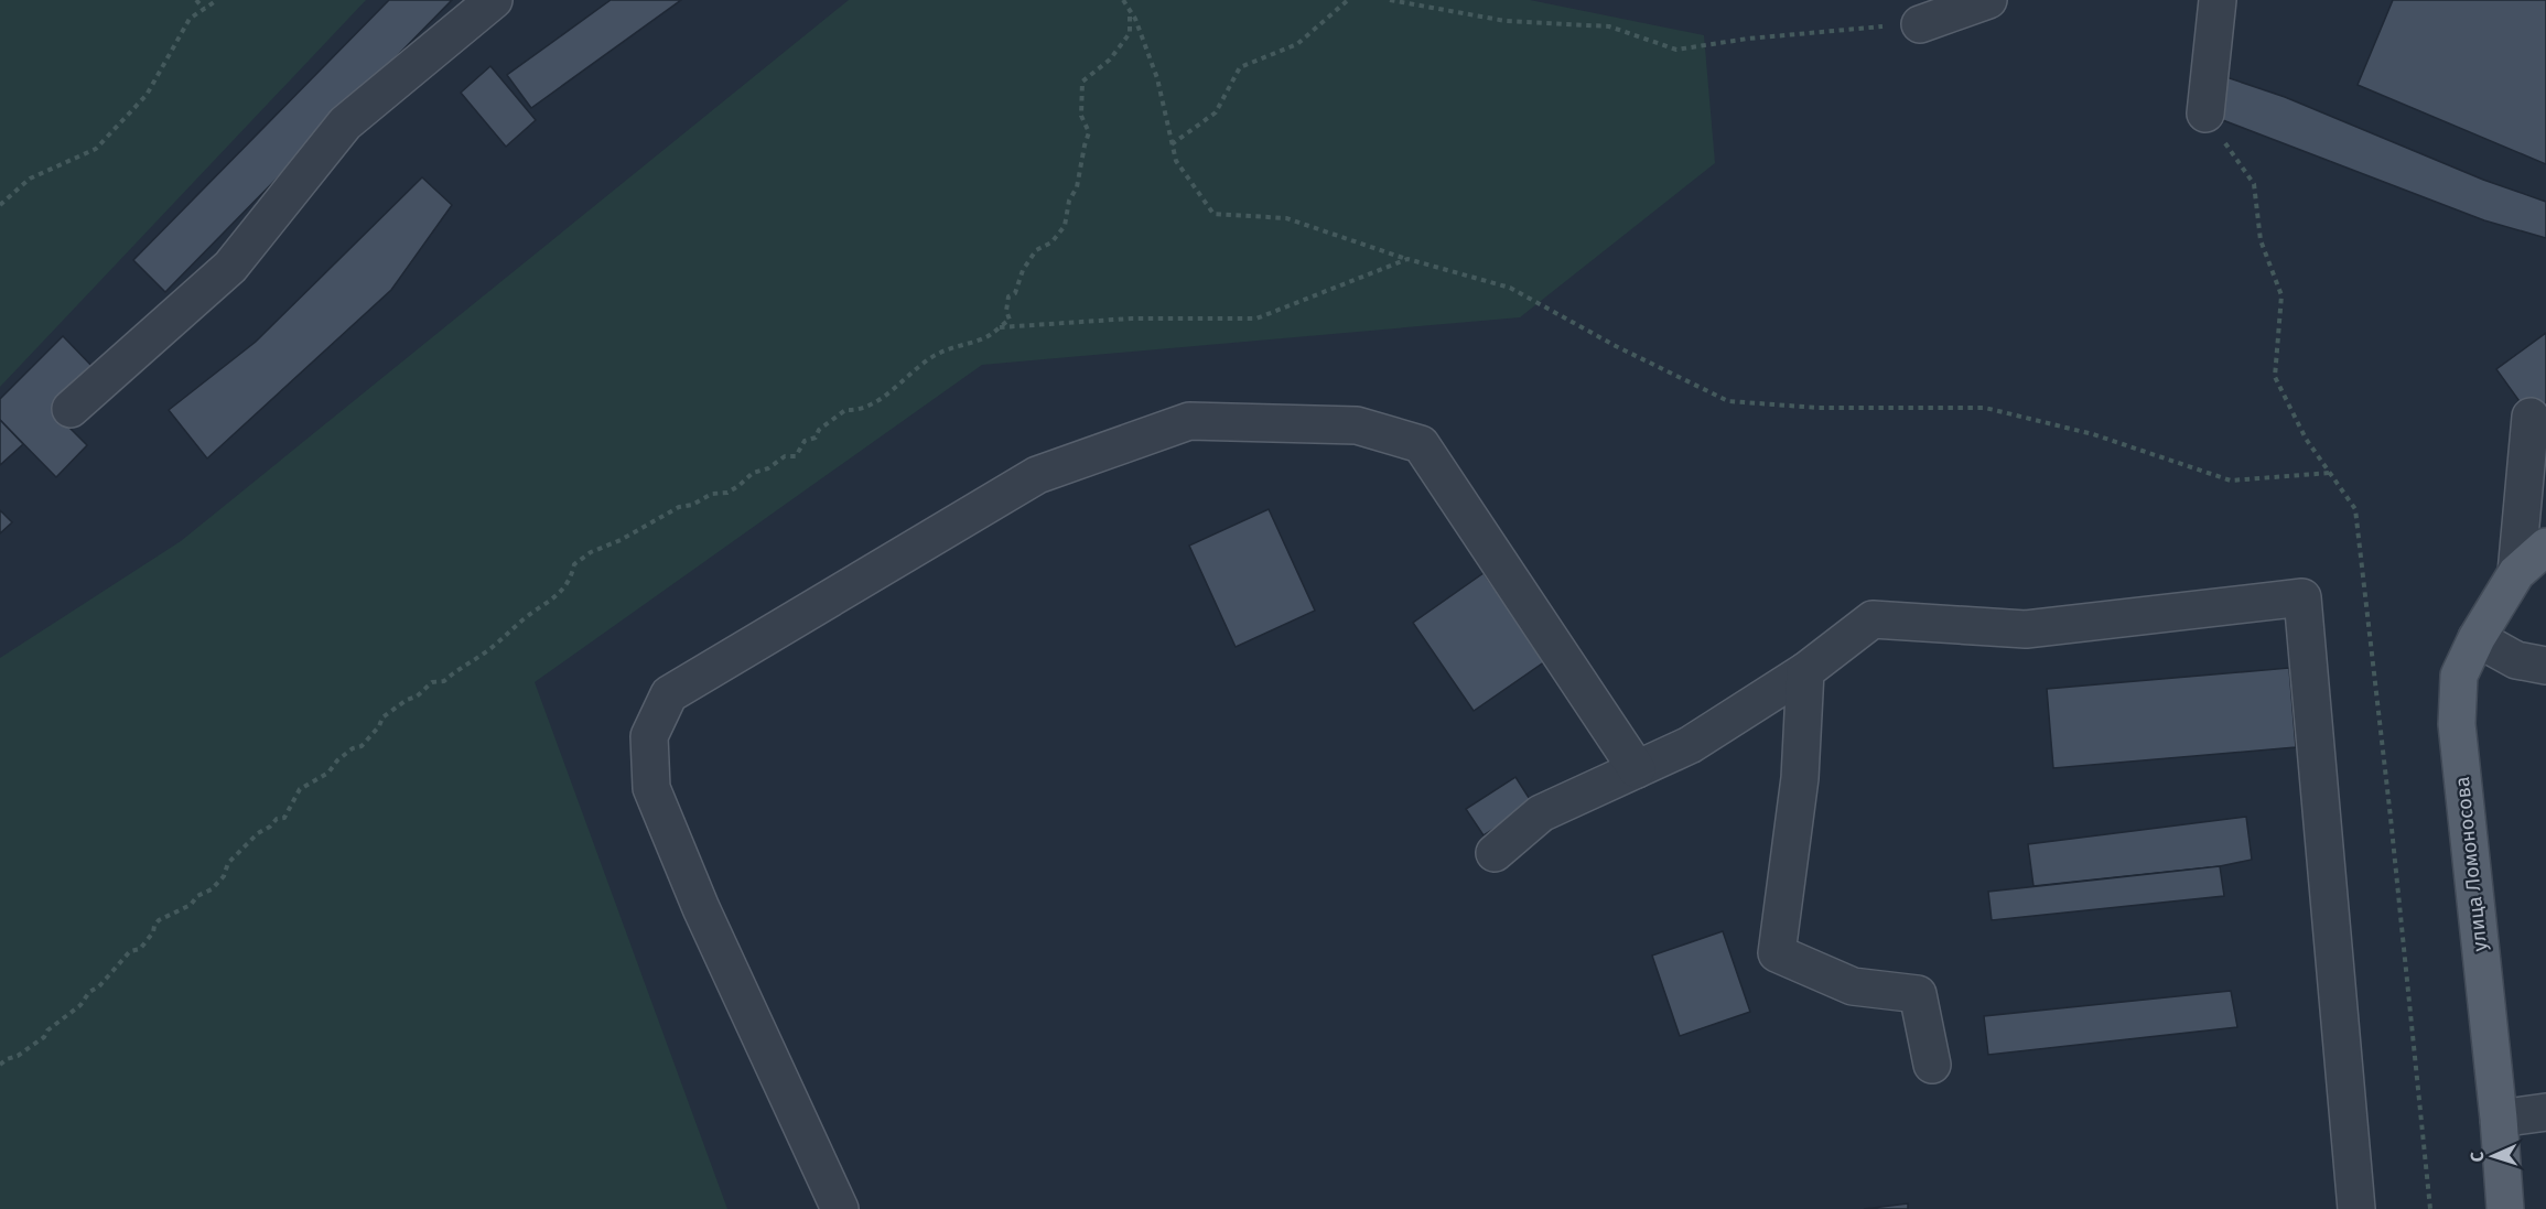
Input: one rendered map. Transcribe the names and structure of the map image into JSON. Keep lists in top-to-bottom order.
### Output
{
  "streets": {
    "main road": ["улица Ломоносова"]
  },
  "north": "left"
}
